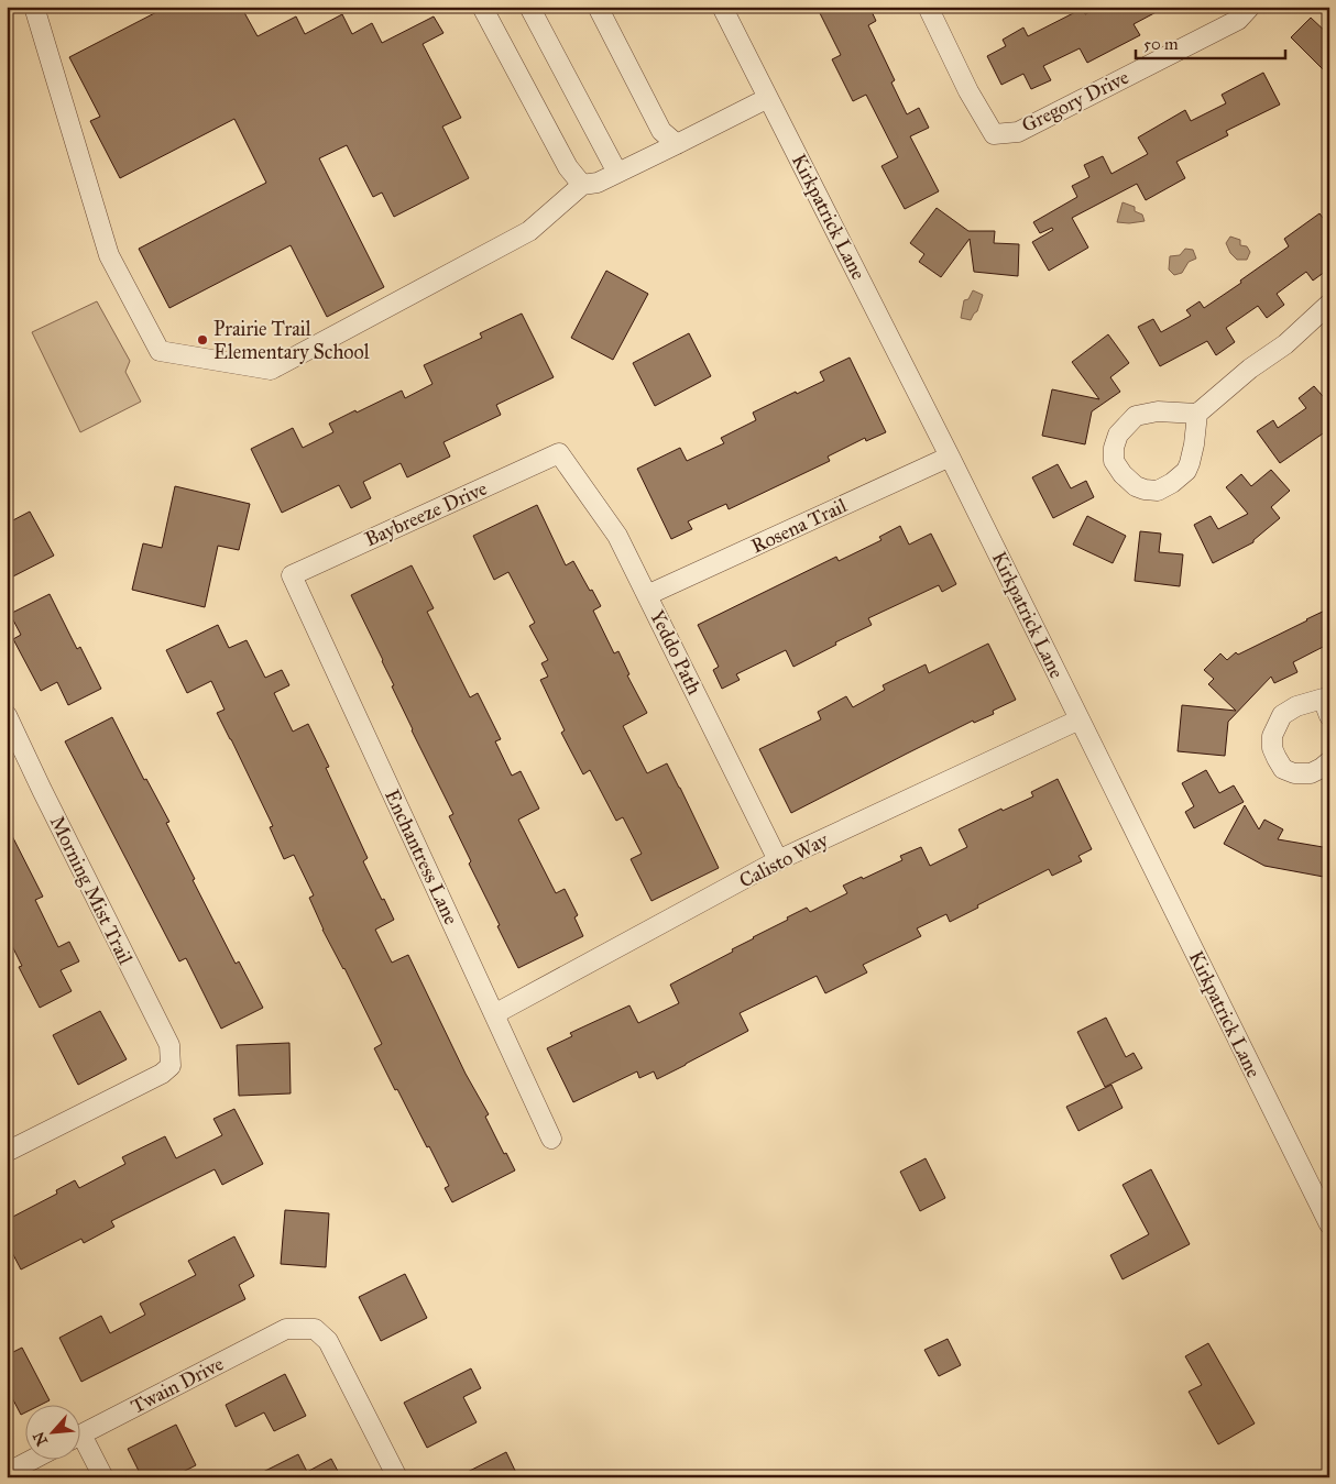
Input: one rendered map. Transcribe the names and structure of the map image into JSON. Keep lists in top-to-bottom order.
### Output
{
  "streets": {
    "street": [
      "Gregory Drive",
      "Kirkpatrick Lane",
      "Baybreeze Drive",
      "Rosena Trail",
      "Yeddo Path",
      "Enchantress Lane",
      "Calisto Way",
      "Morning Mist Trail",
      "Twain Drive"
    ]
  },
  "crossings": [
    ["Kirkpatrick Lane", "Rosena Trail"],
    ["Kirkpatrick Lane", "Calisto Way"],
    ["Baybreeze Drive", "Yeddo Path"],
    ["Baybreeze Drive", "Enchantress Lane"],
    ["Rosena Trail", "Yeddo Path"],
    ["Yeddo Path", "Calisto Way"],
    ["Enchantress Lane", "Calisto Way"]
  ],
  "places": ["Prairie Trail Elementary School"],
  "scale_bar": "50 m",
  "north": "bottom left"
}
